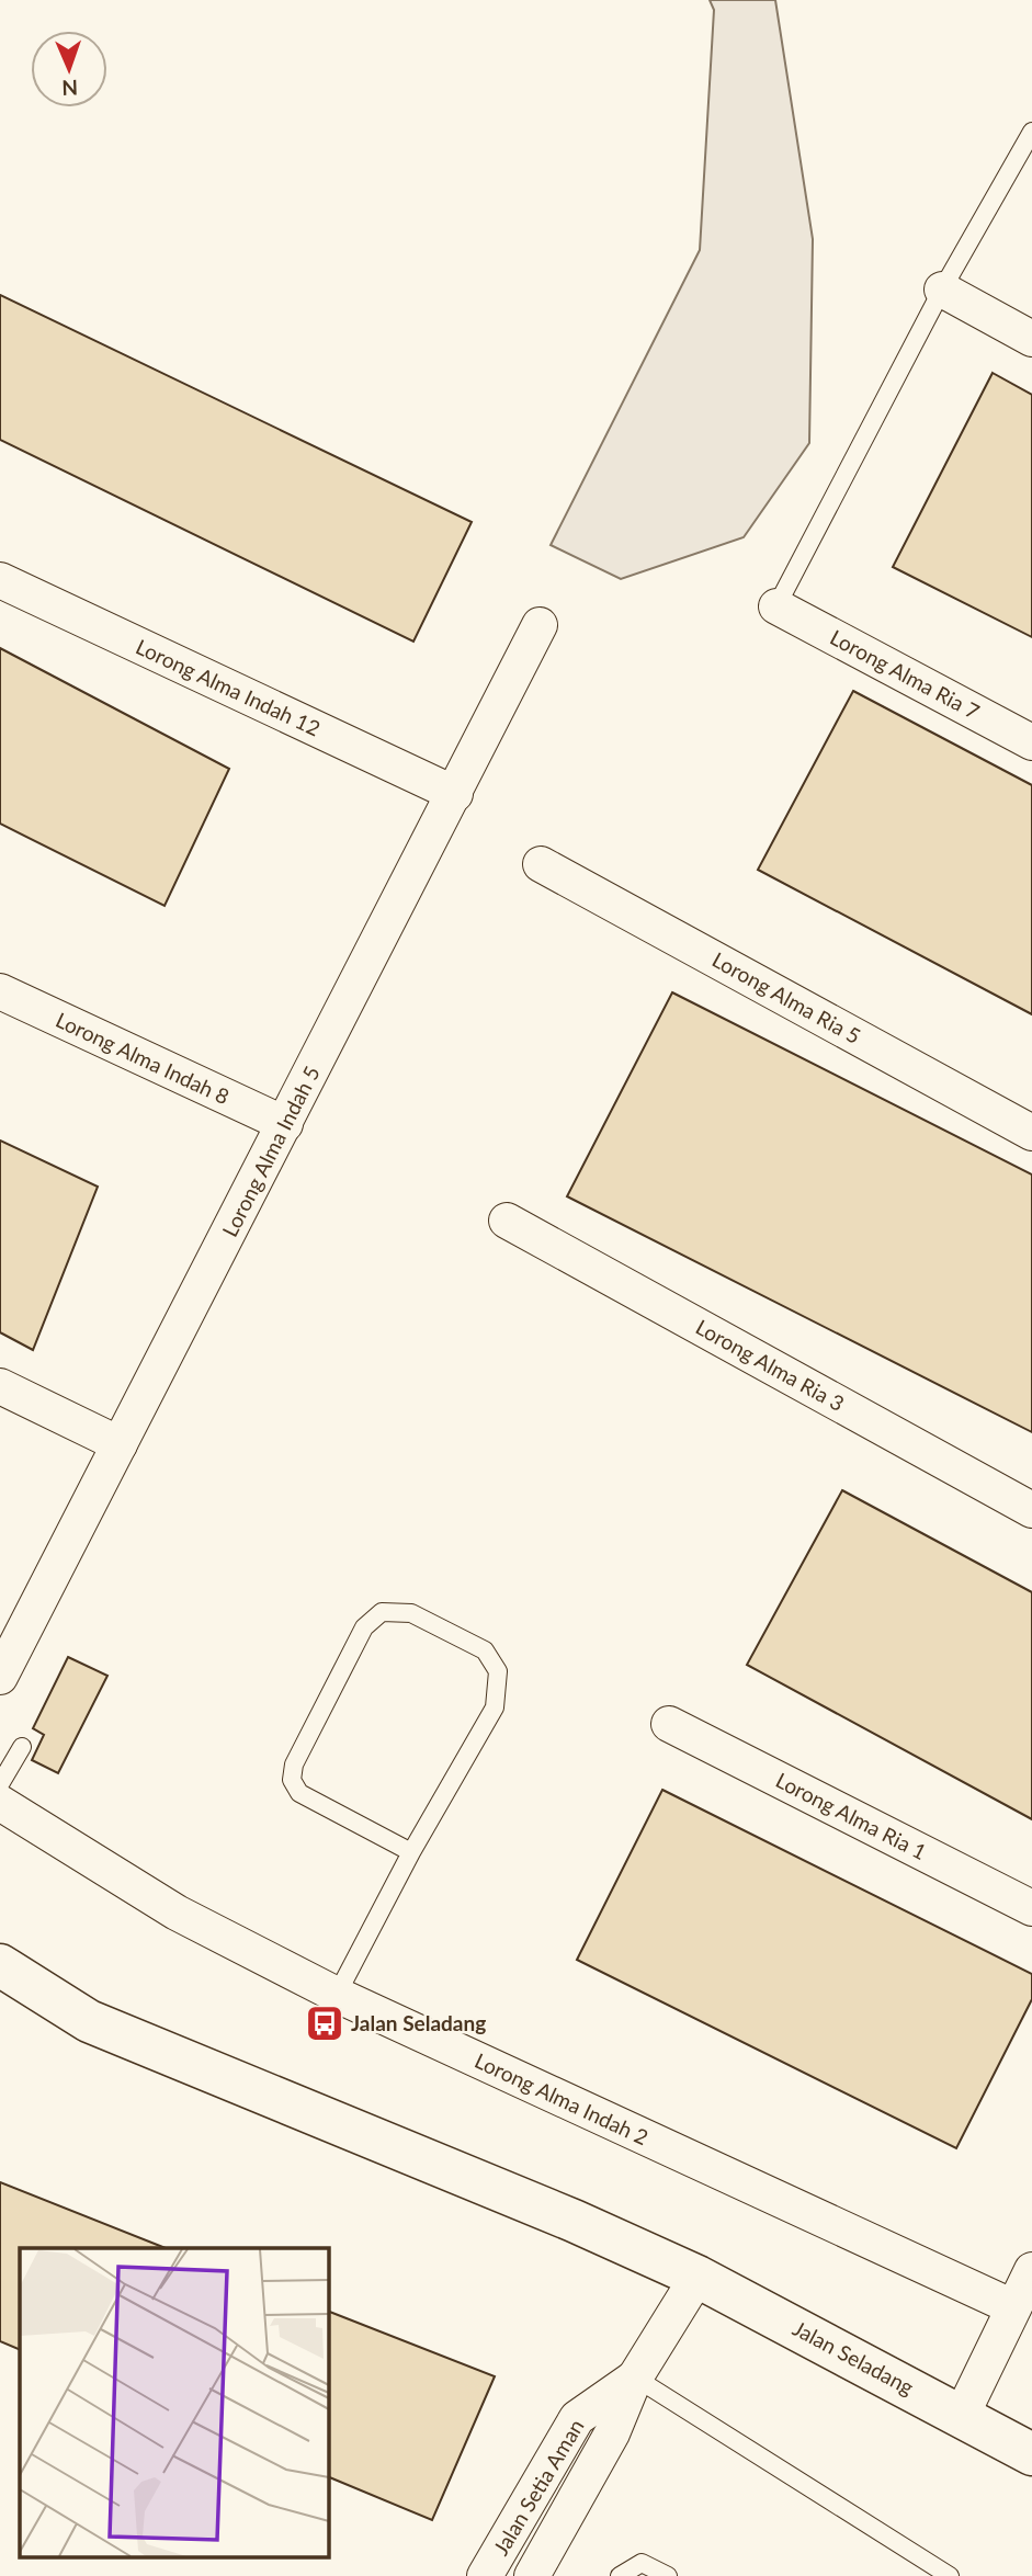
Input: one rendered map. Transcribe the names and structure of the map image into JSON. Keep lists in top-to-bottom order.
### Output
{
  "streets": {
    "street": [
      "Lorong Alma Ria 7",
      "Lorong Alma Indah 12",
      "Lorong Alma Ria 5",
      "Lorong Alma Indah 8",
      "Lorong Alma Indah 5",
      "Lorong Alma Ria 3",
      "Lorong Alma Ria 1",
      "Lorong Alma Indah 2",
      "Jalan Seladang",
      "Jalan Setia Aman"
    ]
  },
  "crossings": [
    ["Lorong Alma Indah 12", "Lorong Alma Indah 5"],
    ["Lorong Alma Indah 8", "Lorong Alma Indah 5"],
    ["Jalan Seladang", "Jalan Setia Aman"]
  ],
  "places": {
    "bus stop": ["Jalan Seladang"]
  },
  "north": "bottom"
}
